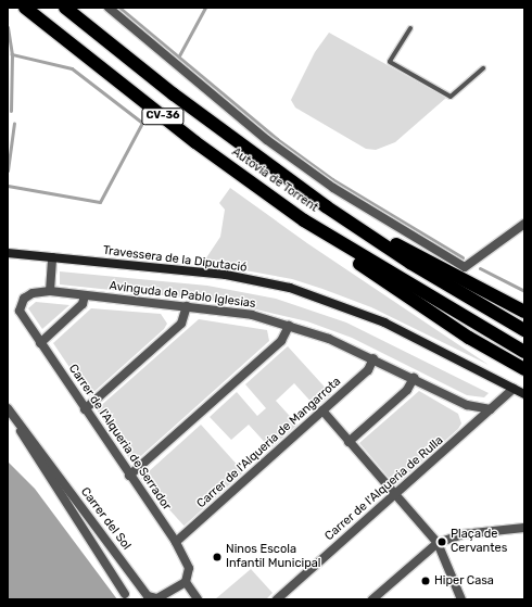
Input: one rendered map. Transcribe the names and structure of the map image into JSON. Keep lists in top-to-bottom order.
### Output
{
  "streets": {
    "highway": ["CV-36", "Autovia de Torrent"],
    "street": [
      "Travessera de la Diputació",
      "Avinguda de Pablo Iglesias",
      "Carrer de l'Alqueria de Serrador",
      "Carrer de l'Alqueria de Mangarrota",
      "Carrer de l'Alqueria de Rulla",
      "Carrer del Sol"
    ]
  },
  "crossings": [
    ["Travessera de la Diputació", "Carrer de l'Alqueria de Rulla"],
    ["Avinguda de Pablo Iglesias", "Carrer de l'Alqueria de Serrador"],
    ["Avinguda de Pablo Iglesias", "Carrer de l'Alqueria de Mangarrota"],
    ["Avinguda de Pablo Iglesias", "Carrer de l'Alqueria de Rulla"],
    ["Carrer de l'Alqueria de Serrador", "Carrer de l'Alqueria de Mangarrota"],
    ["Carrer de l'Alqueria de Serrador", "Carrer del Sol"]
  ],
  "places": ["Plaça de Cervantes", "Ninos Escola Infantil Municipal", "Hiper Casa"]
}
